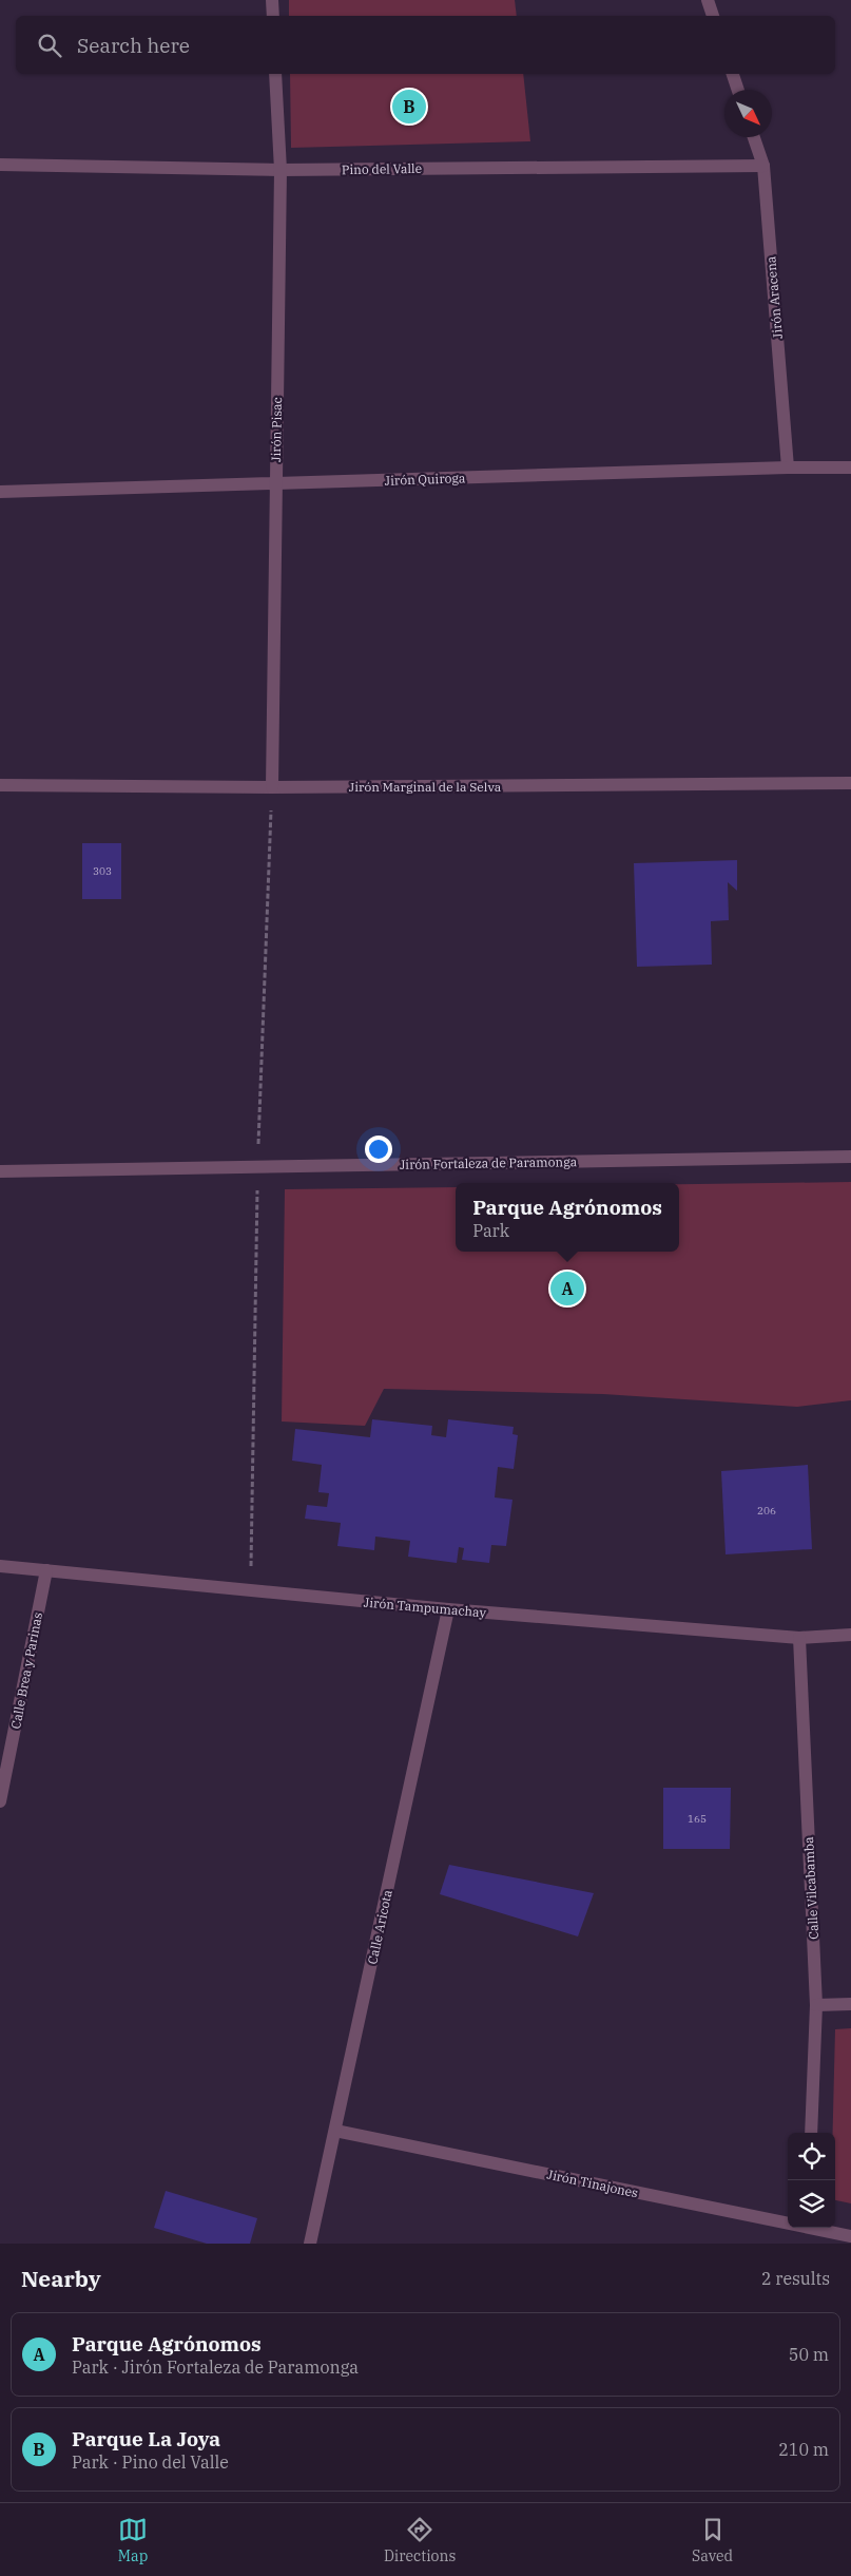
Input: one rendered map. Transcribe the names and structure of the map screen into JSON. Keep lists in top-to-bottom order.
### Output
{
  "streets": {
    "street": [
      "Pino del Valle",
      "Jirón Aracena",
      "Jirón Pisac",
      "Jirón Quiroga",
      "Jirón Marginal de la Selva",
      "Jirón Fortaleza de Paramonga",
      "Jirón Tampumachay",
      "Calle Brea y Parinas",
      "Calle Vilcabamba",
      "Calle Aricota",
      "Jirón Tinajones"
    ]
  },
  "crossings": [
    ["Pino del Valle", "Jirón Aracena"],
    ["Pino del Valle", "Jirón Pisac"],
    ["Jirón Aracena", "Jirón Quiroga"],
    ["Jirón Pisac", "Jirón Quiroga"],
    ["Jirón Pisac", "Jirón Marginal de la Selva"],
    ["Jirón Tampumachay", "Calle Brea y Parinas"],
    ["Jirón Tampumachay", "Calle Vilcabamba"],
    ["Jirón Tampumachay", "Calle Aricota"],
    ["Calle Aricota", "Jirón Tinajones"]
  ],
  "house_numbers": ["303", "206", "165"],
  "north": "bottom right",
  "page": {
    "search": "Search here",
    "pins": ["B", "A"],
    "popup": ["Parque Agrónomos", "Park"],
    "heading": ["Nearby", "2 results"],
    "list": [
      {
        "mark": "A",
        "name": "Parque Agrónomos",
        "note": "Park · Jirón Fortaleza de Paramonga",
        "value": "50 m"
      },
      {
        "mark": "B",
        "name": "Parque La Joya",
        "note": "Park · Pino del Valle",
        "value": "210 m"
      }
    ],
    "nav": ["Map", "Directions", "Saved"]
  }
}
